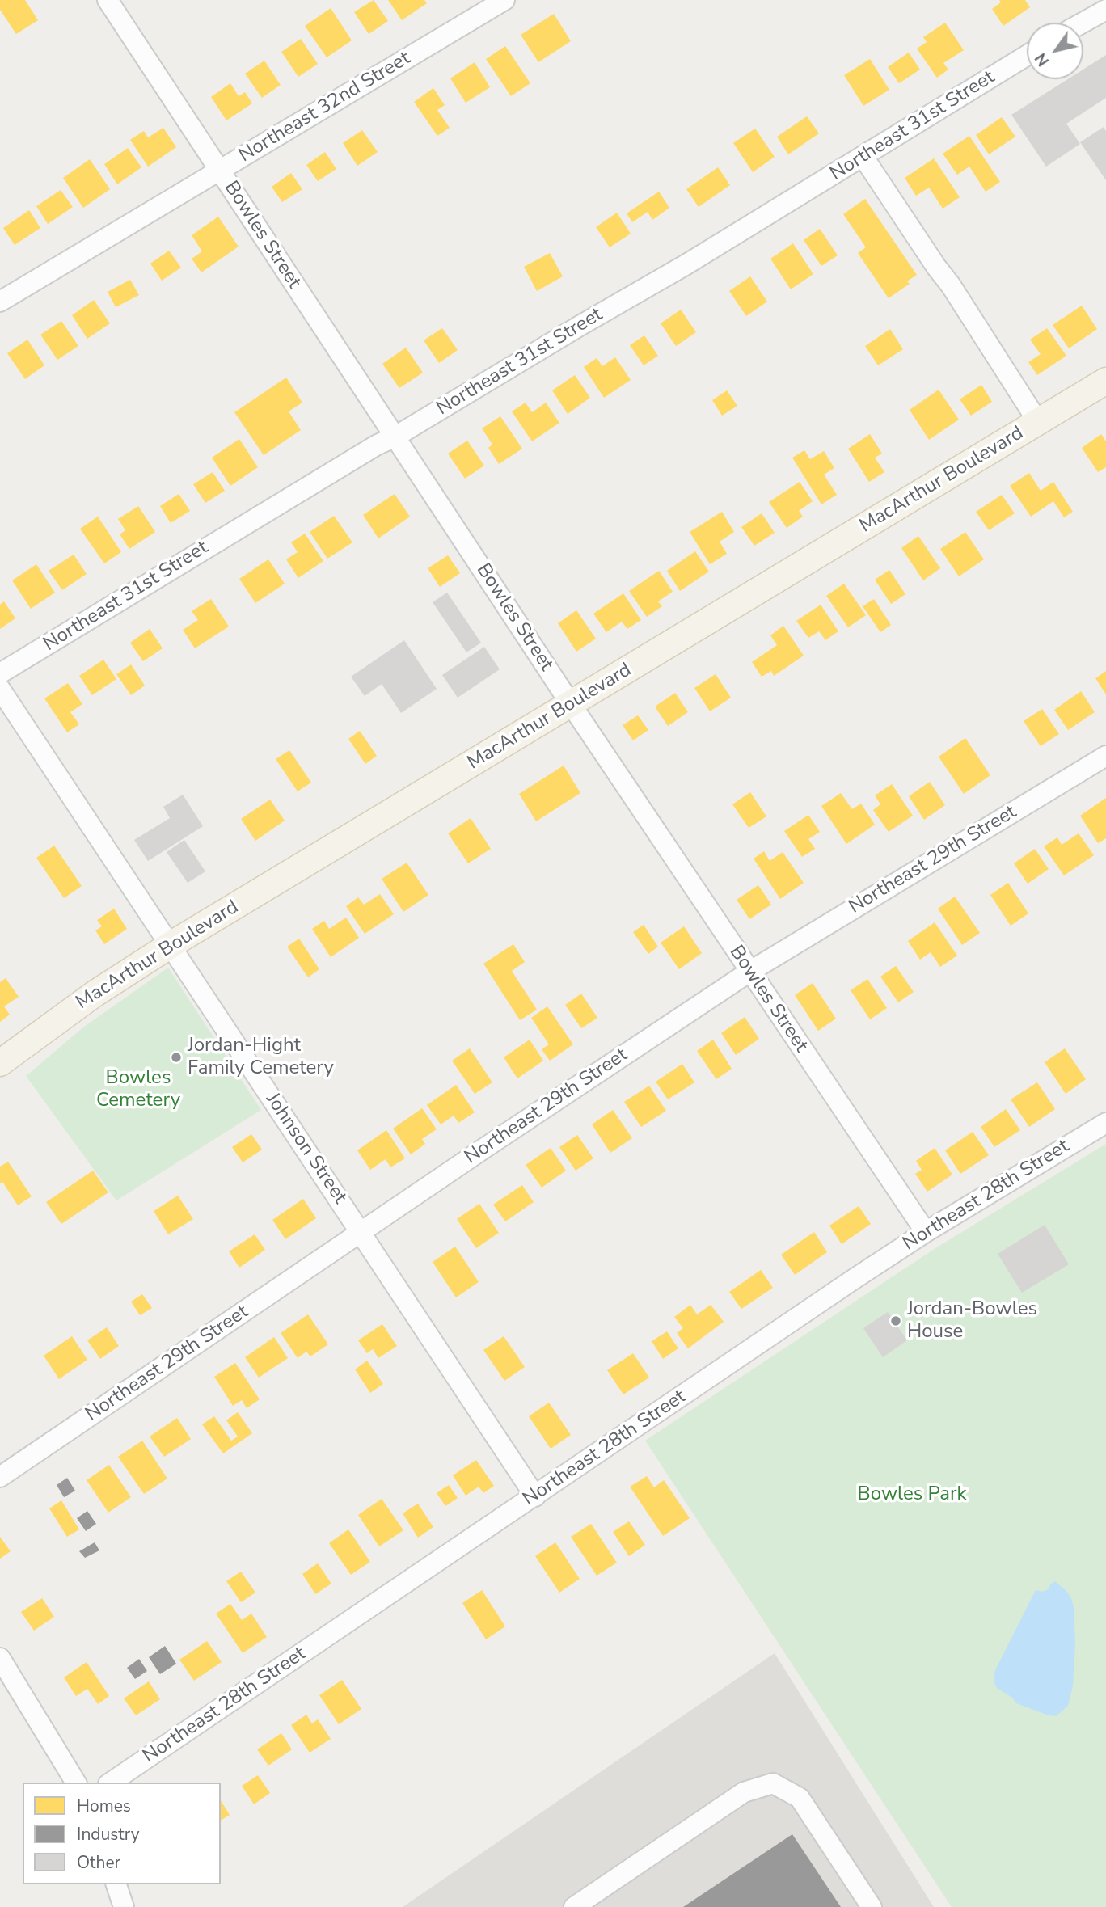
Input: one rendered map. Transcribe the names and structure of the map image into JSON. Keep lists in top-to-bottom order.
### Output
{
  "streets": {
    "main road": ["MacArthur Boulevard"],
    "street": [
      "Northeast 32nd Street",
      "Northeast 31st Street",
      "Bowles Street",
      "Northeast 29th Street",
      "Johnson Street",
      "Northeast 28th Street"
    ]
  },
  "crossings": [
    ["Northeast 32nd Street", "Bowles Street"],
    ["Northeast 31st Street", "Bowles Street"],
    ["Bowles Street", "MacArthur Boulevard"],
    ["Bowles Street", "Northeast 29th Street"],
    ["Bowles Street", "Northeast 28th Street"],
    ["MacArthur Boulevard", "Johnson Street"],
    ["Northeast 29th Street", "Johnson Street"],
    ["Johnson Street", "Northeast 28th Street"]
  ],
  "parks": ["Bowles Cemetery", "Bowles Park"],
  "places": ["Jordan-Hight Family Cemetery", "Jordan-Bowles House"],
  "legend": ["Homes", "Industry", "Other"],
  "north": "bottom left"
}
